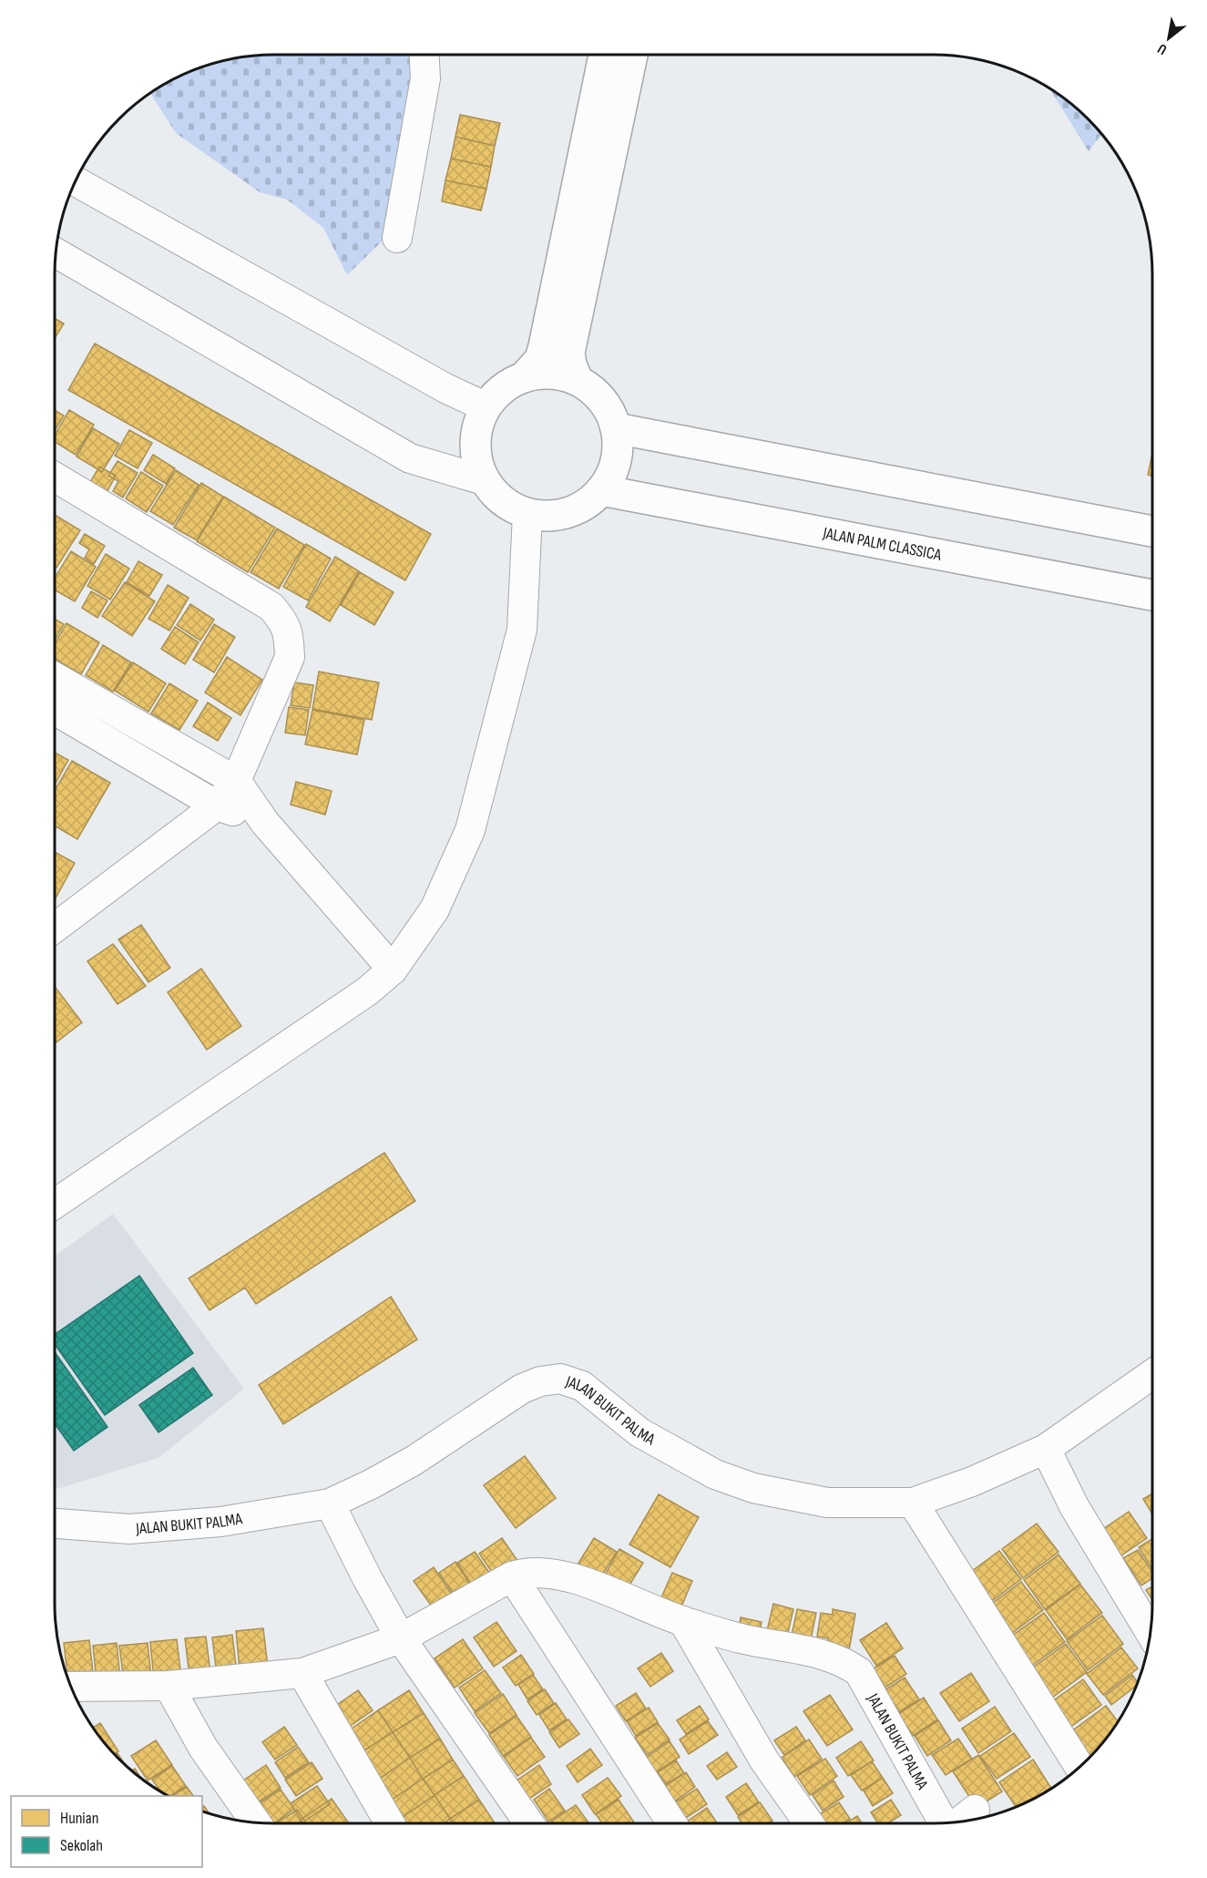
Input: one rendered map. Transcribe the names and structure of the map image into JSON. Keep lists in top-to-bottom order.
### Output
{
  "streets": {
    "street": ["JALAN PALM CLASSICA", "JALAN BUKIT PALMA"]
  },
  "legend": ["Hunian", "Sekolah"],
  "north": "bottom left"
}
